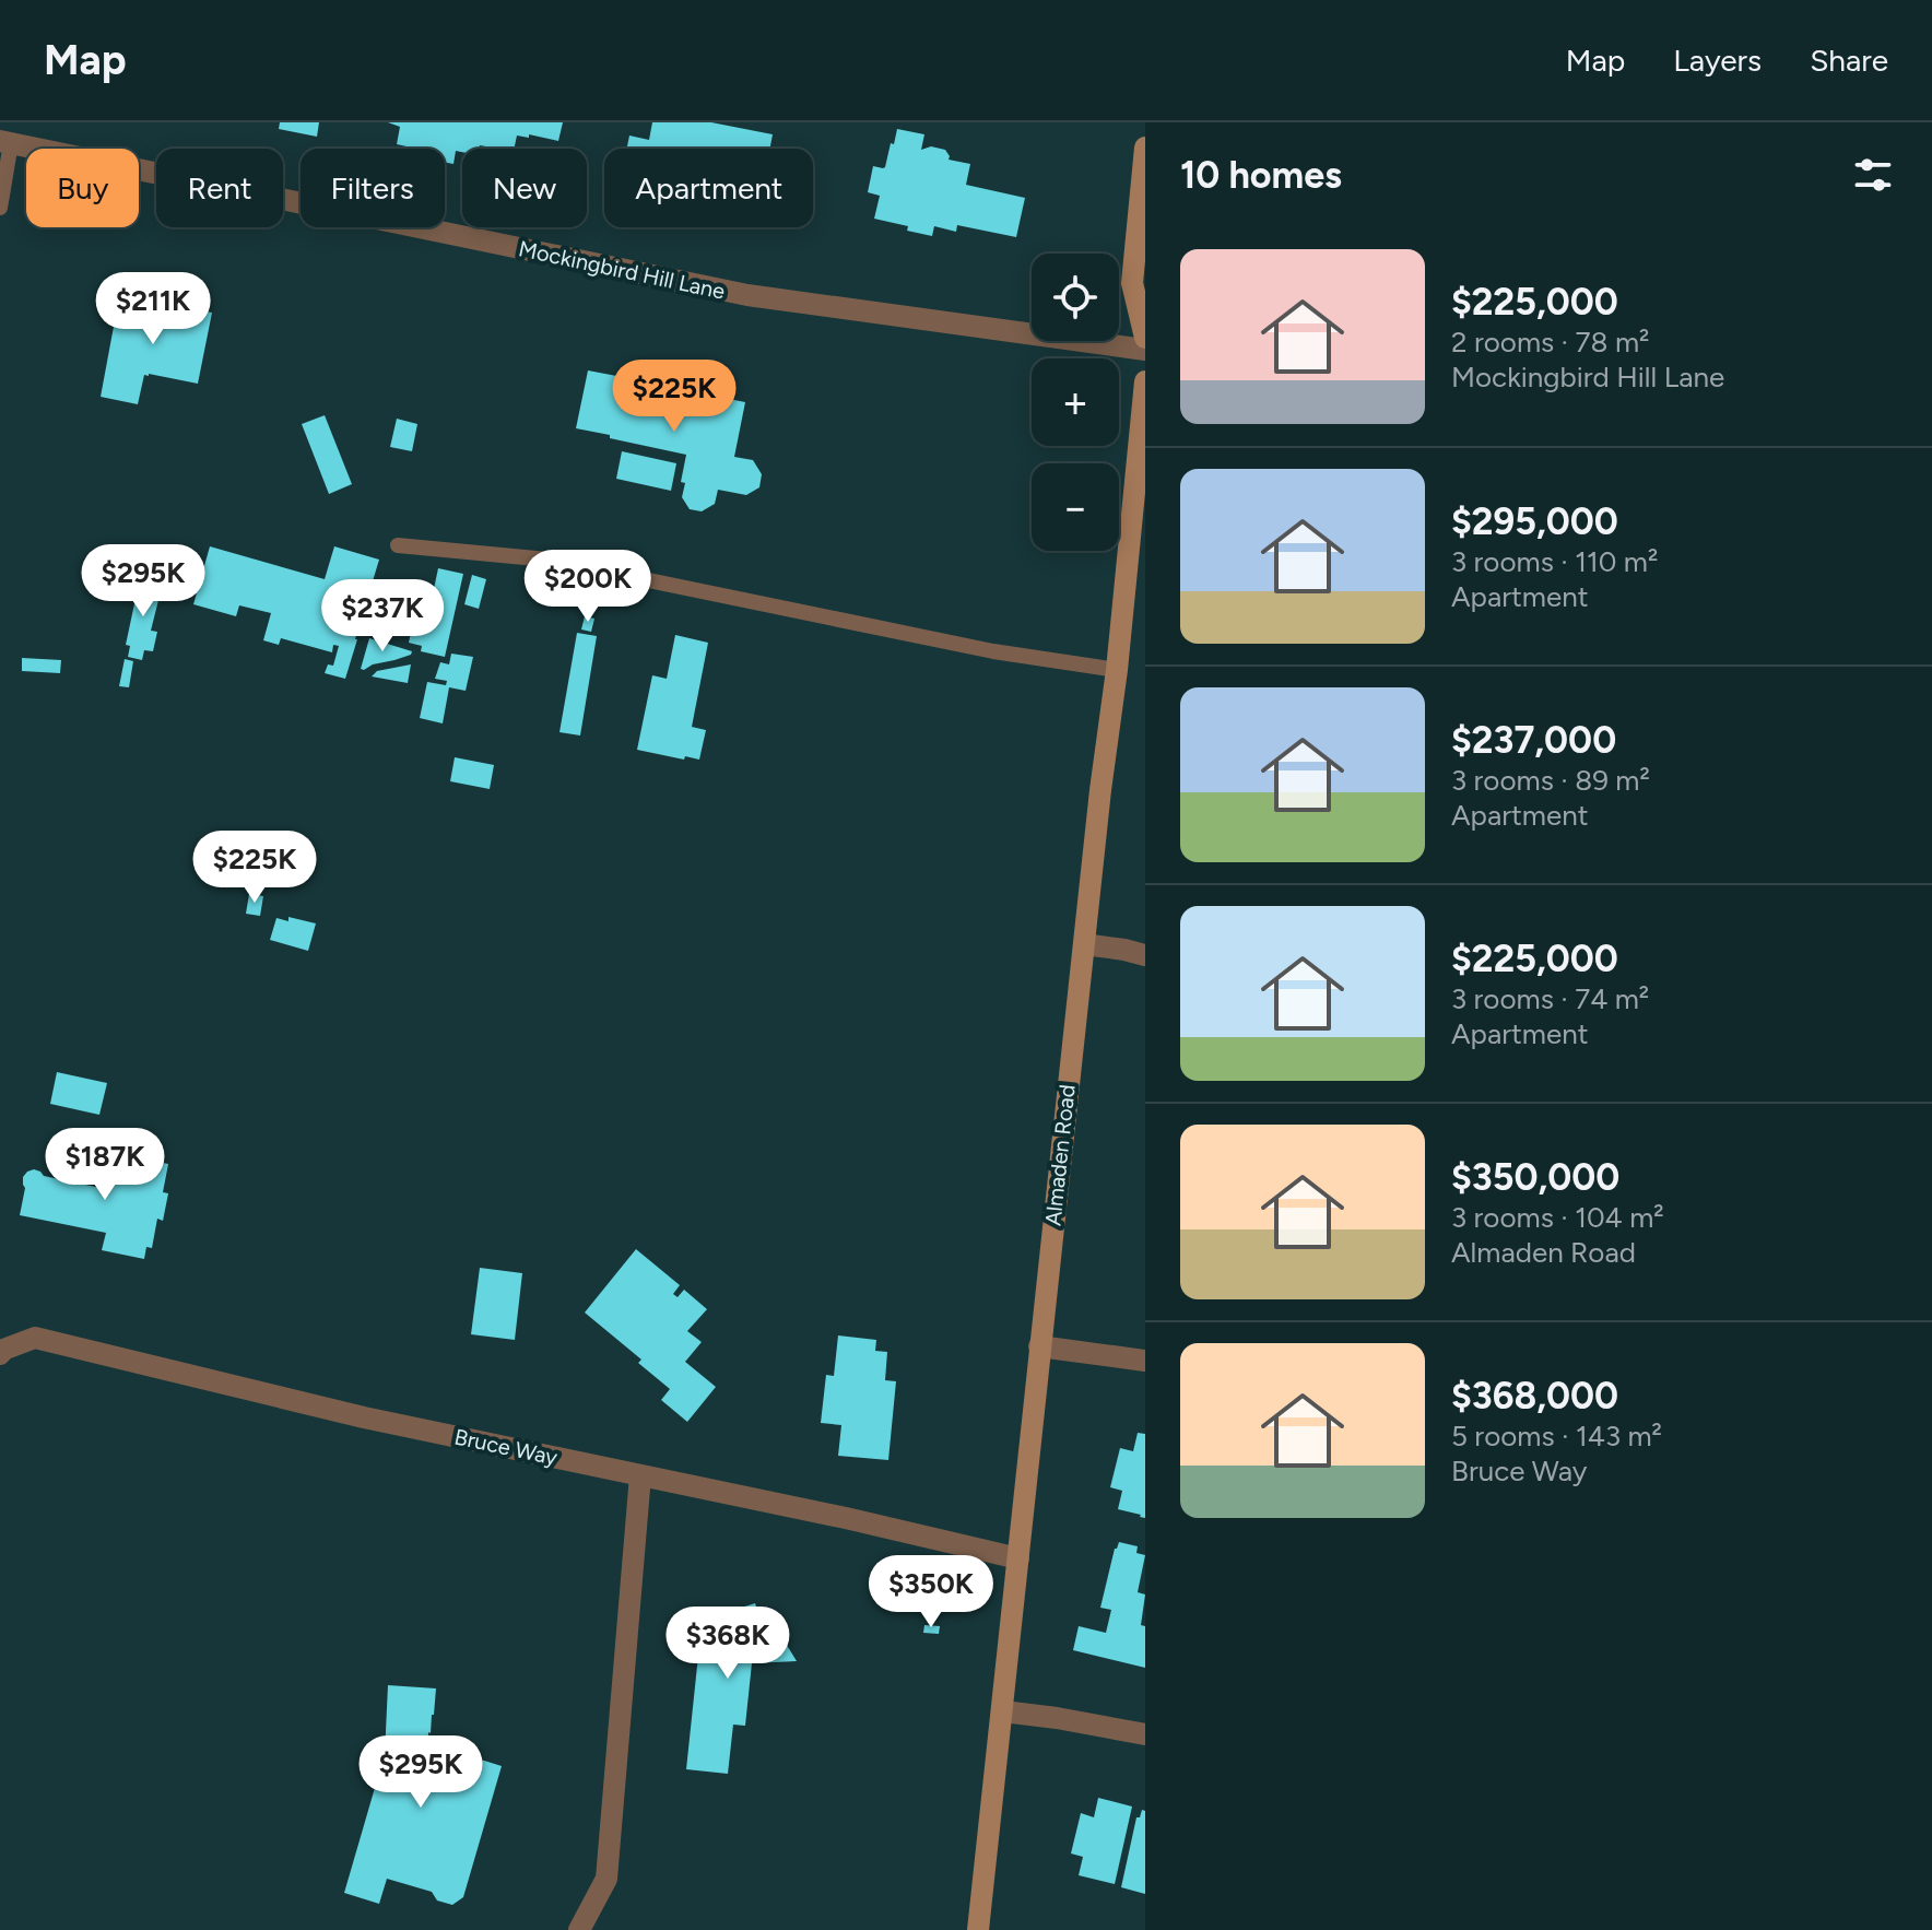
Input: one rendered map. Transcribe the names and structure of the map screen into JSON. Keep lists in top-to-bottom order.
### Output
{
  "streets": {
    "street": ["Mockingbird Hill Lane", "Almaden Road", "Bruce Way"]
  },
  "crossings": [
    ["Almaden Road", "Bruce Way"]
  ],
  "page": {
    "header": "Map",
    "nav": ["Map", "Layers", "Share"],
    "heading": "10 homes",
    "chip": [
      "Buy",
      "Rent",
      "Filters",
      "New",
      "Apartment"
    ],
    "list": [
      {
        "name": "$225,000",
        "note": "2 rooms · 78 m² · Mockingbird Hill Lane"
      },
      {
        "name": "$295,000",
        "note": "3 rooms · 110 m² · Apartment"
      },
      {
        "name": "$237,000",
        "note": "3 rooms · 89 m² · Apartment"
      },
      {
        "name": "$225,000",
        "note": "3 rooms · 74 m² · Apartment"
      },
      {
        "name": "$350,000",
        "note": "3 rooms · 104 m² · Almaden Road"
      },
      {
        "name": "$368,000",
        "note": "5 rooms · 143 m² · Bruce Way"
      }
    ],
    "map_buttons": ["+", "−"],
    "price": [
      "$211K",
      "$225K",
      "$295K",
      "$200K",
      "$237K",
      "$225K",
      "$187K",
      "$350K",
      "$368K",
      "$295K"
    ]
  }
}
